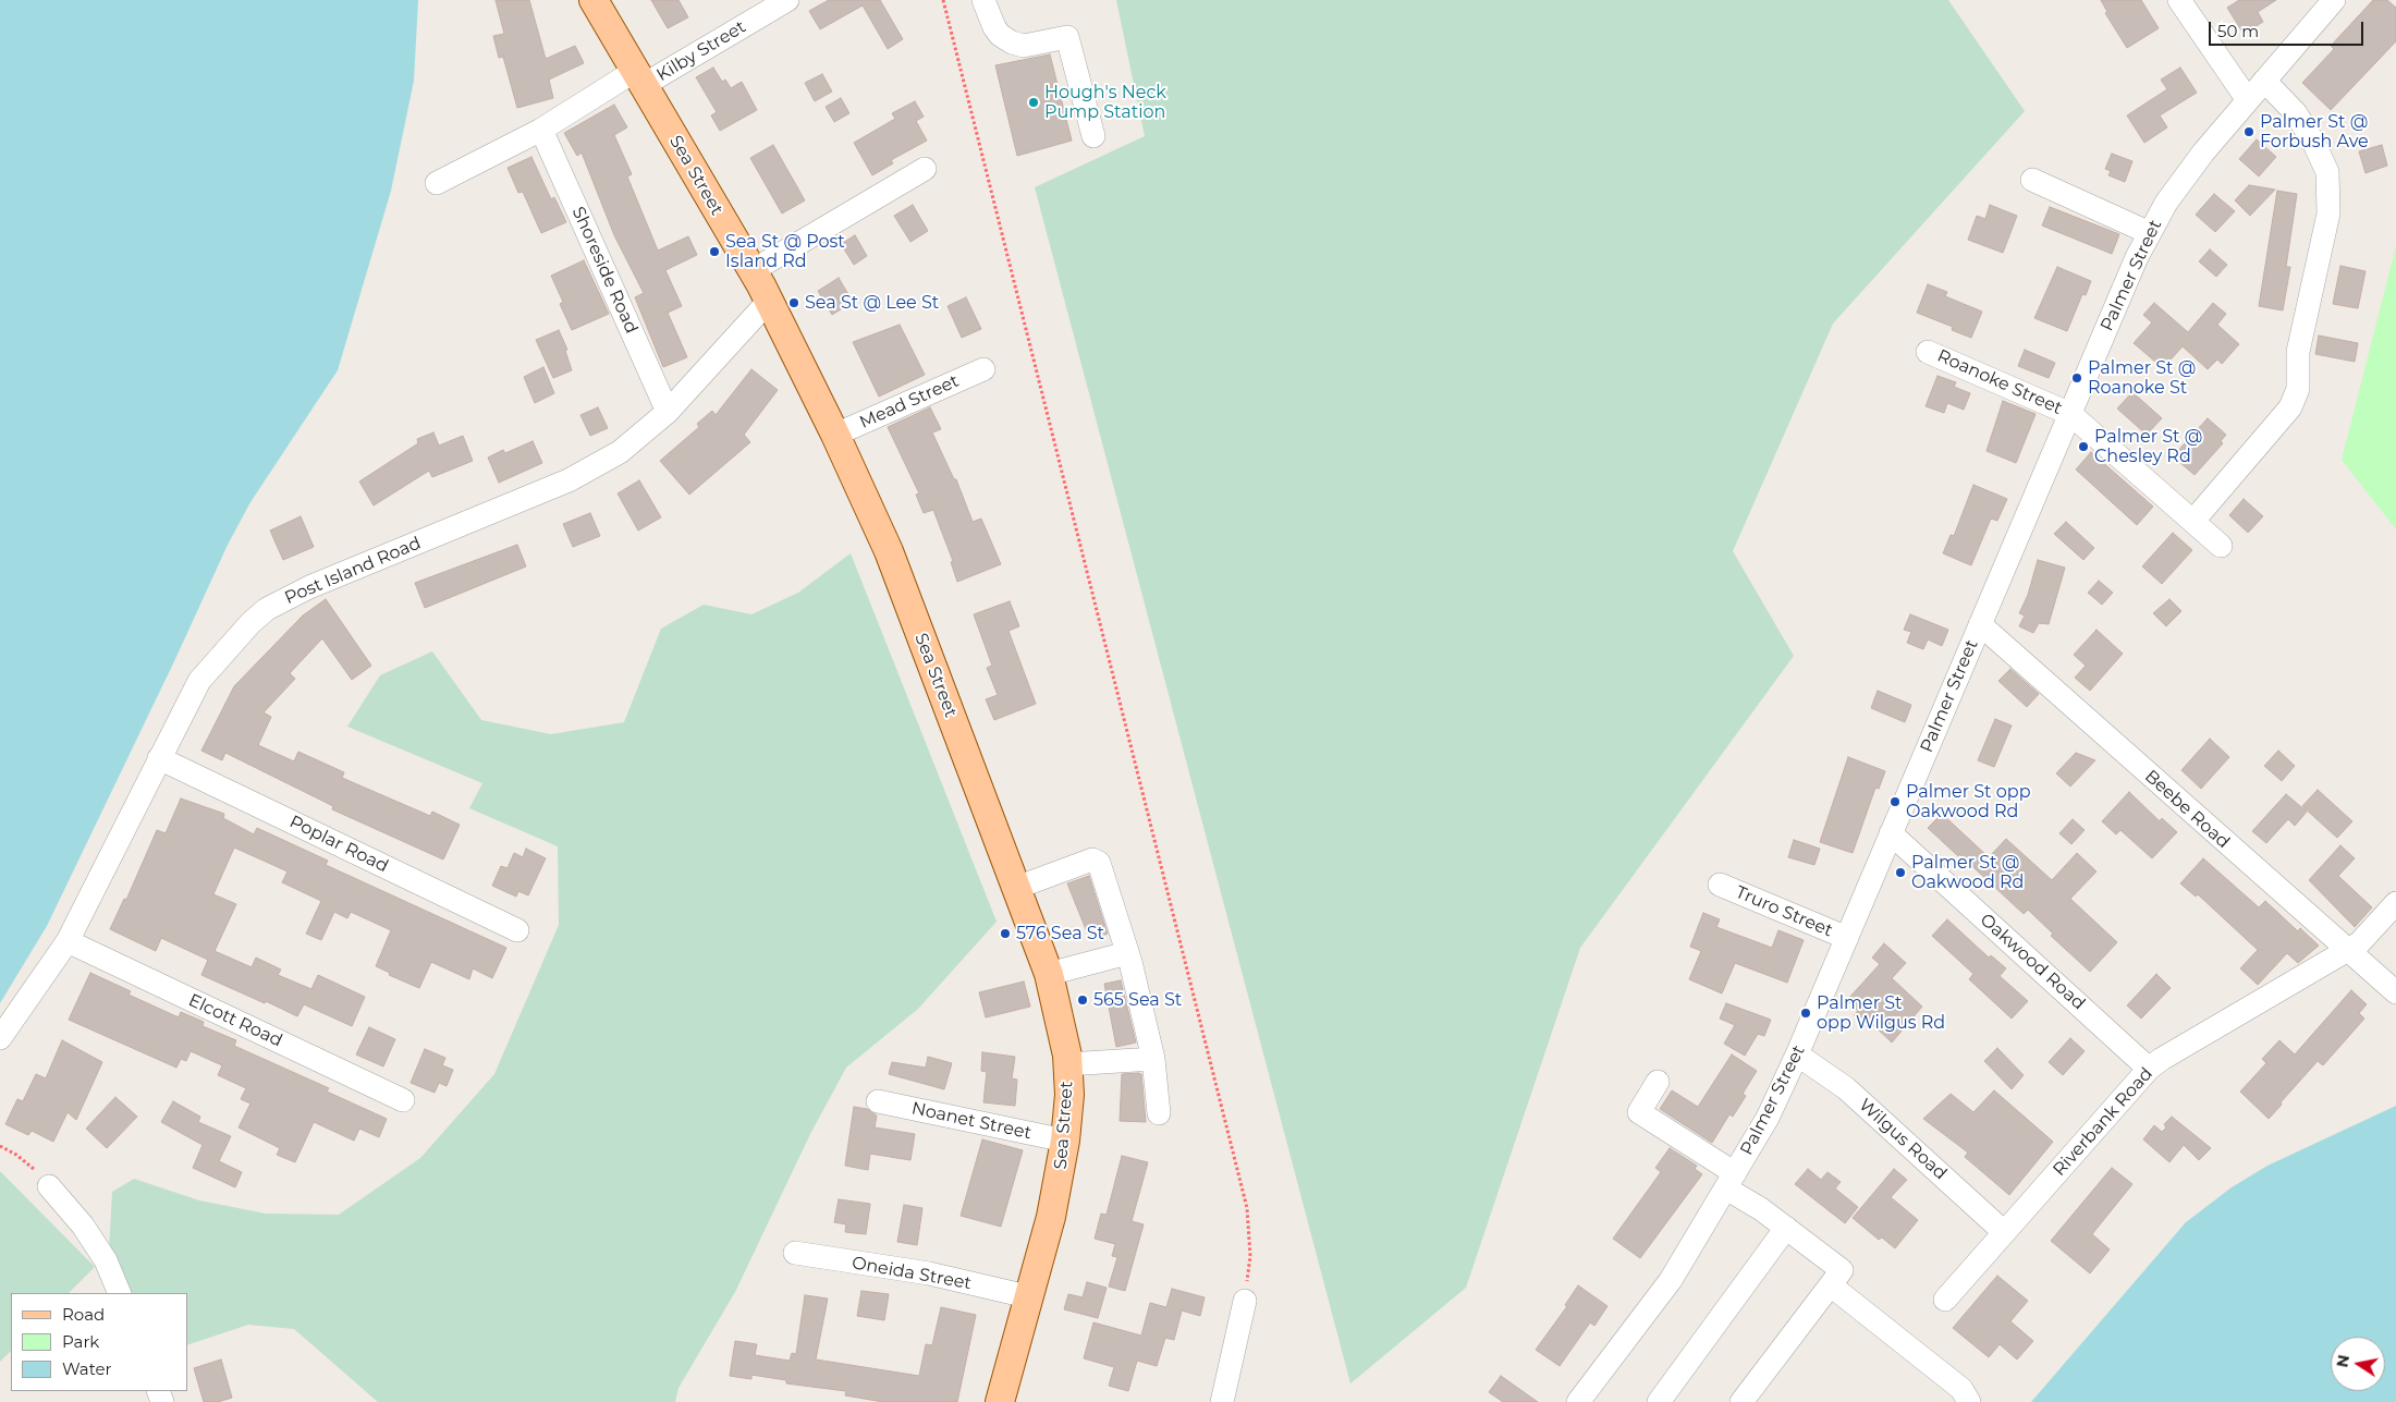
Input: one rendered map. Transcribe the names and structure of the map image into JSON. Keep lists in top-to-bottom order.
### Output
{
  "streets": {
    "main road": ["Sea Street"],
    "street": [
      "Kilby Street",
      "Shoreside Road",
      "Palmer Street",
      "Roanoke Street",
      "Mead Street",
      "Post Island Road",
      "Beebe Road",
      "Poplar Road",
      "Truro Street",
      "Oakwood Road",
      "Elcott Road",
      "Noanet Street",
      "Riverbank Road",
      "Wilgus Road",
      "Oneida Street"
    ]
  },
  "crossings": [
    ["Kilby Street", "Sea Street"],
    ["Sea Street", "Mead Street"],
    ["Sea Street", "Post Island Road"],
    ["Sea Street", "Noanet Street"],
    ["Sea Street", "Oneida Street"],
    ["Shoreside Road", "Post Island Road"],
    ["Palmer Street", "Roanoke Street"],
    ["Palmer Street", "Beebe Road"],
    ["Palmer Street", "Truro Street"],
    ["Palmer Street", "Oakwood Road"],
    ["Palmer Street", "Wilgus Road"],
    ["Post Island Road", "Poplar Road"],
    ["Post Island Road", "Elcott Road"],
    ["Beebe Road", "Riverbank Road"],
    ["Oakwood Road", "Riverbank Road"],
    ["Riverbank Road", "Wilgus Road"]
  ],
  "places": [
    "Hough's Neck Pump Station",
    "Palmer St @ Forbush Ave",
    "Sea St @ Post Island Rd",
    "Sea St @ Lee St",
    "Palmer St @ Roanoke St",
    "Palmer St @ Chesley Rd",
    "Palmer St opp Oakwood Rd",
    "Palmer St @ Oakwood Rd",
    "576 Sea St",
    "565 Sea St",
    "Palmer St opp Wilgus Rd"
  ],
  "legend": ["Road", "Park", "Water"],
  "scale_bar": "50 m",
  "north": "left"
}
